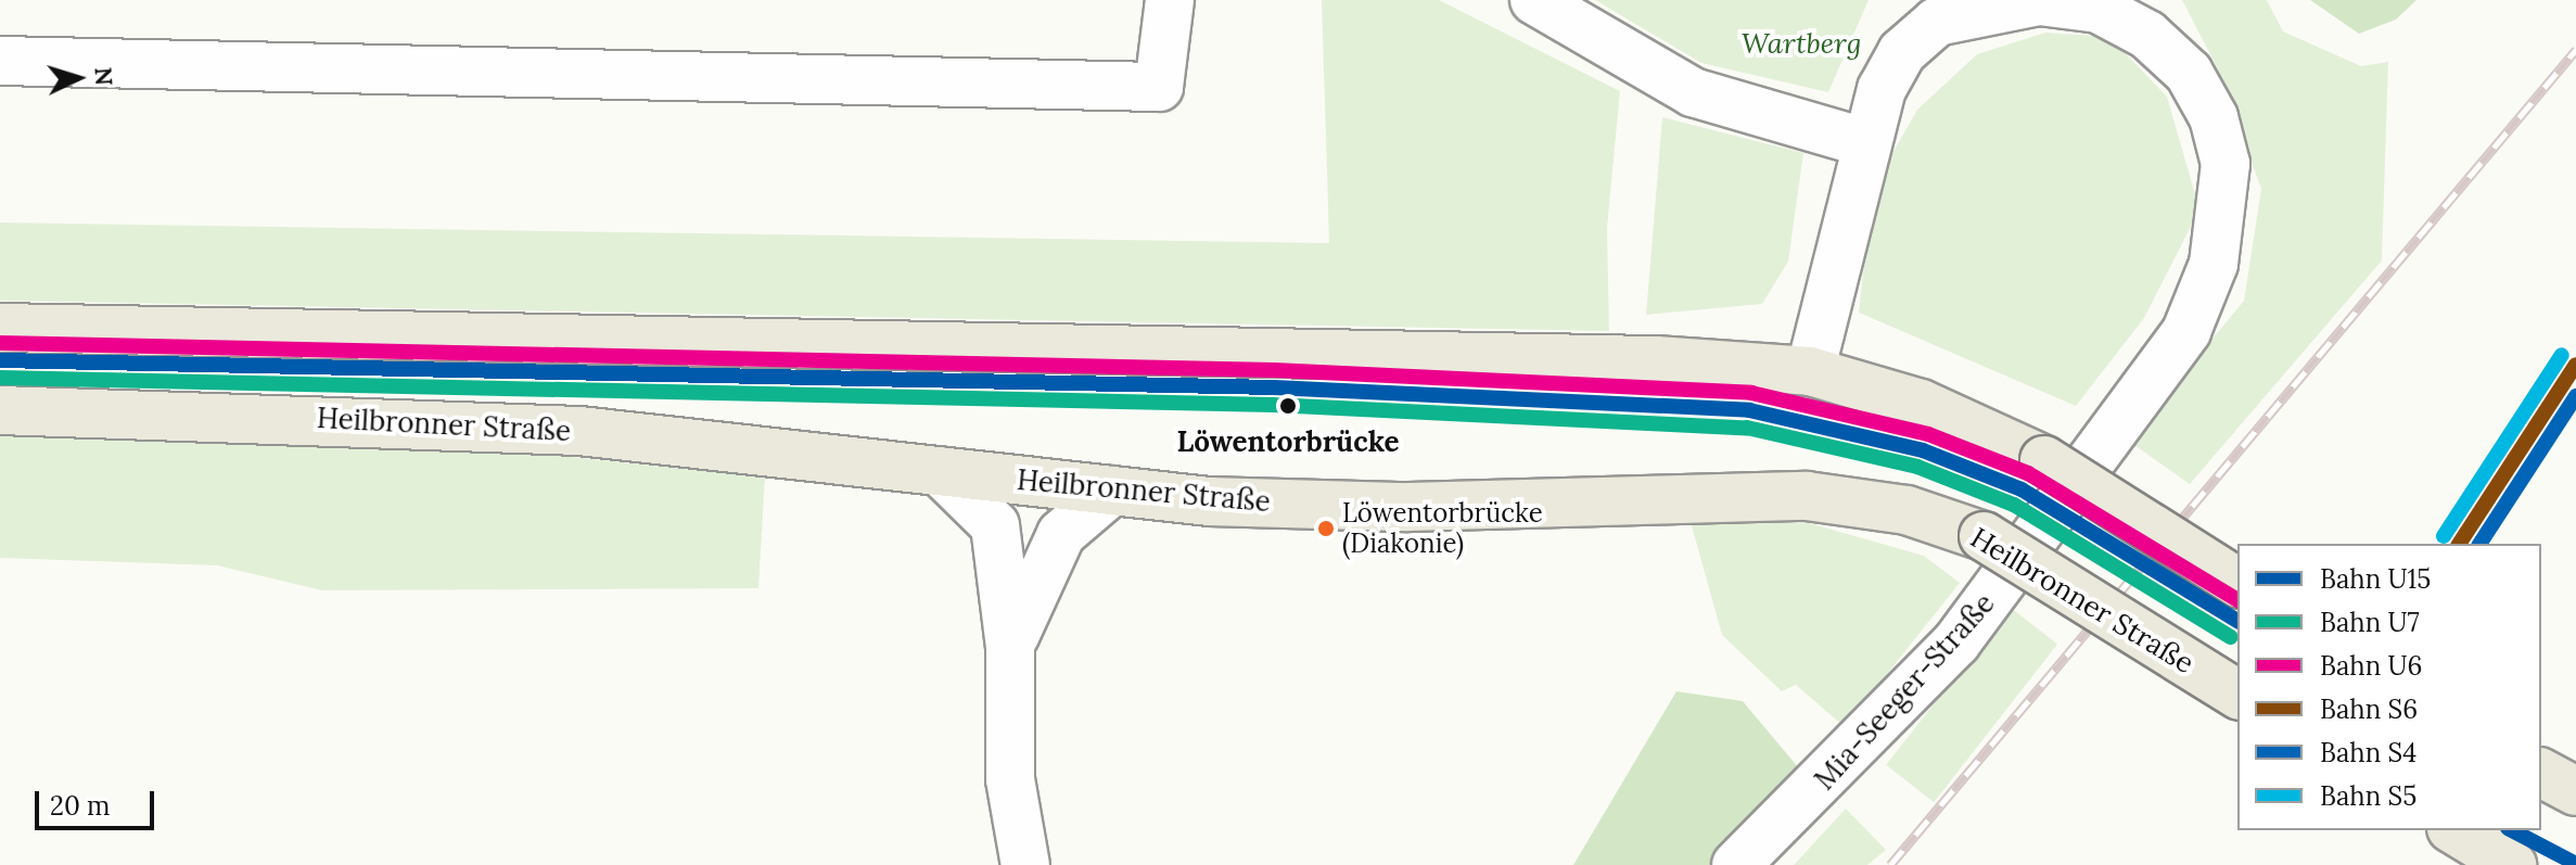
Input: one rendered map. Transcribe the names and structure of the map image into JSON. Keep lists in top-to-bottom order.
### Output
{
  "streets": {
    "main road": ["Heilbronner Straße"],
    "street": ["Mia-Seeger-Straße"]
  },
  "parks": ["Wartberg"],
  "places": ["Löwentorbrücke", "Löwentorbrücke (Diakonie)"],
  "lines": [
    "rail line U6",
    "rail line S5",
    "rail line U15",
    "rail line S6",
    "rail line U7",
    "rail line S4"
  ],
  "legend": [
    "Bahn U15",
    "Bahn U7",
    "Bahn U6",
    "Bahn S6",
    "Bahn S4",
    "Bahn S5"
  ],
  "scale_bar": "20 m",
  "north": "right"
}
